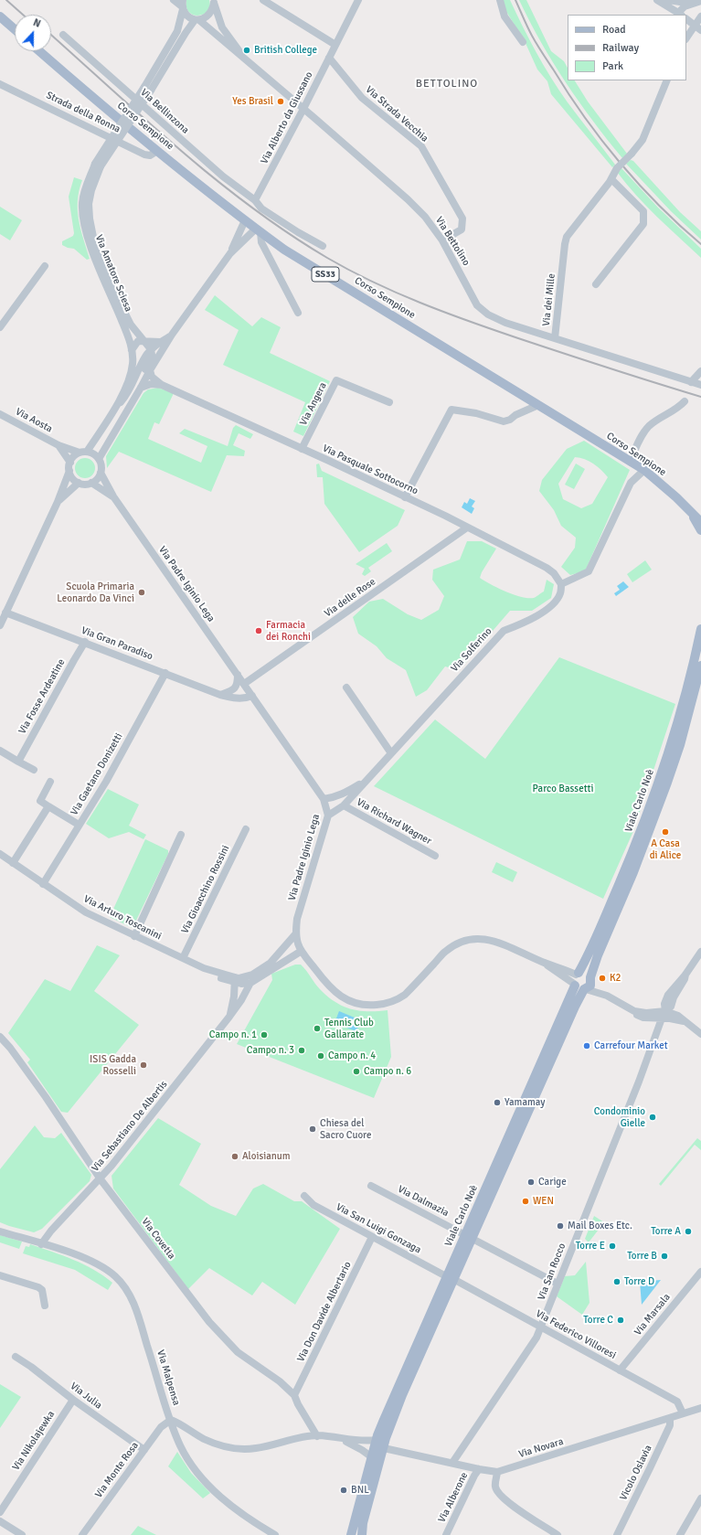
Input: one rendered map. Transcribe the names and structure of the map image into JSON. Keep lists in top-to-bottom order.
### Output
{
  "streets": {
    "main road": ["Corso Sempione", "SS33", "Viale Carlo Noè"],
    "street": [
      "Via Bellinzona",
      "Strada della Ronna",
      "Via Strada Vecchia",
      "Via Alberto da Giussano",
      "Via Bettolino",
      "Via Amatore Sciesa",
      "Via dei Mille",
      "Via Angera",
      "Via Aosta",
      "Via Pasquale Sottocorno",
      "Via Padre Iginio Lega",
      "Via delle Rose",
      "Via Gran Paradiso",
      "Via Solferino",
      "Via Fosse Ardeatine",
      "Via Gaetano Donizetti",
      "Via Richard Wagner",
      "Via Gioacchino Rossini",
      "Via Arturo Toscanini",
      "Via Sebastiano De Albertis",
      "Via Dalmazia",
      "Via San Luigi Gonzaga",
      "Via Covetta",
      "Via San Rocco",
      "Via Don Davide Albertario",
      "Via Marsala",
      "Via Federico Villoresi",
      "Via Malpensa",
      "Via Julia",
      "Via Nikolajewka",
      "Via Novara",
      "Via Monte Rosa",
      "Vicolo Oslavia",
      "Via Alberone"
    ]
  },
  "crossings": [
    ["Via Bellinzona", "Via Alberto da Giussano"],
    ["Strada della Ronna", "Corso Sempione"],
    ["Via Strada Vecchia", "Via Alberto da Giussano"],
    ["Via Strada Vecchia", "Via Bettolino"],
    ["Via Alberto da Giussano", "Via Bettolino"],
    ["Corso Sempione", "Via Amatore Sciesa"],
    ["Via Bettolino", "Via dei Mille"],
    ["Via Amatore Sciesa", "Via Aosta"],
    ["Via Amatore Sciesa", "Via Pasquale Sottocorno"],
    ["Via Amatore Sciesa", "Via Padre Iginio Lega"],
    ["Via Angera", "Via Pasquale Sottocorno"],
    ["Via Aosta", "Via Padre Iginio Lega"],
    ["Via Pasquale Sottocorno", "Via delle Rose"],
    ["Via Pasquale Sottocorno", "Via Solferino"],
    ["Via Padre Iginio Lega", "Via delle Rose"],
    ["Via Padre Iginio Lega", "Via Gran Paradiso"],
    ["Via Padre Iginio Lega", "Via Solferino"],
    ["Via Padre Iginio Lega", "Viale Carlo Noè"],
    ["Via Gran Paradiso", "Via Fosse Ardeatine"],
    ["Via Gran Paradiso", "Via Gaetano Donizetti"],
    ["Via Solferino", "Via Richard Wagner"],
    ["Via Gaetano Donizetti", "Via Arturo Toscanini"],
    ["Viale Carlo Noè", "Via Dalmazia"],
    ["Viale Carlo Noè", "Via San Luigi Gonzaga"],
    ["Viale Carlo Noè", "Via Federico Villoresi"],
    ["Viale Carlo Noè", "Via Novara"],
    ["Via Gioacchino Rossini", "Via Arturo Toscanini"],
    ["Via Arturo Toscanini", "Via Sebastiano De Albertis"],
    ["Via Sebastiano De Albertis", "Via Covetta"],
    ["Via Sebastiano De Albertis", "Via Malpensa"],
    ["Via Dalmazia", "Via San Rocco"],
    ["Via San Luigi Gonzaga", "Via Don Davide Albertario"],
    ["Via San Luigi Gonzaga", "Via Federico Villoresi"],
    ["Via Covetta", "Via Don Davide Albertario"],
    ["Via Covetta", "Via Malpensa"],
    ["Via San Rocco", "Via Federico Villoresi"],
    ["Via San Rocco", "Via Novara"],
    ["Via Marsala", "Via Federico Villoresi"],
    ["Via Federico Villoresi", "Via Novara"],
    ["Via Malpensa", "Via Monte Rosa"],
    ["Via Julia", "Via Nikolajewka"],
    ["Via Julia", "Via Monte Rosa"],
    ["Via Novara", "Vicolo Oslavia"],
    ["Via Novara", "Via Alberone"]
  ],
  "districts": ["BETTOLINO"],
  "parks": ["Parco Bassetti"],
  "places": [
    "British College",
    "Yes Brasil",
    "Scuola Primaria Leonardo Da Vinci",
    "Farmacia dei Ronchi",
    "A Casa di Alice",
    "K2",
    "Tennis Club Gallarate",
    "Campo n. 1",
    "Carrefour Market",
    "Campo n. 3",
    "Campo n. 4",
    "ISIS Gadda Rosselli",
    "Campo n. 6",
    "Yamamay",
    "Condominio Gielle",
    "Chiesa del Sacro Cuore",
    "Aloisianum",
    "Carige",
    "WEN",
    "Mail Boxes Etc.",
    "Torre A",
    "Torre E",
    "Torre B",
    "Torre D",
    "Torre C",
    "BNL"
  ],
  "legend": ["Road", "Railway", "Park"],
  "north": "top"
}
